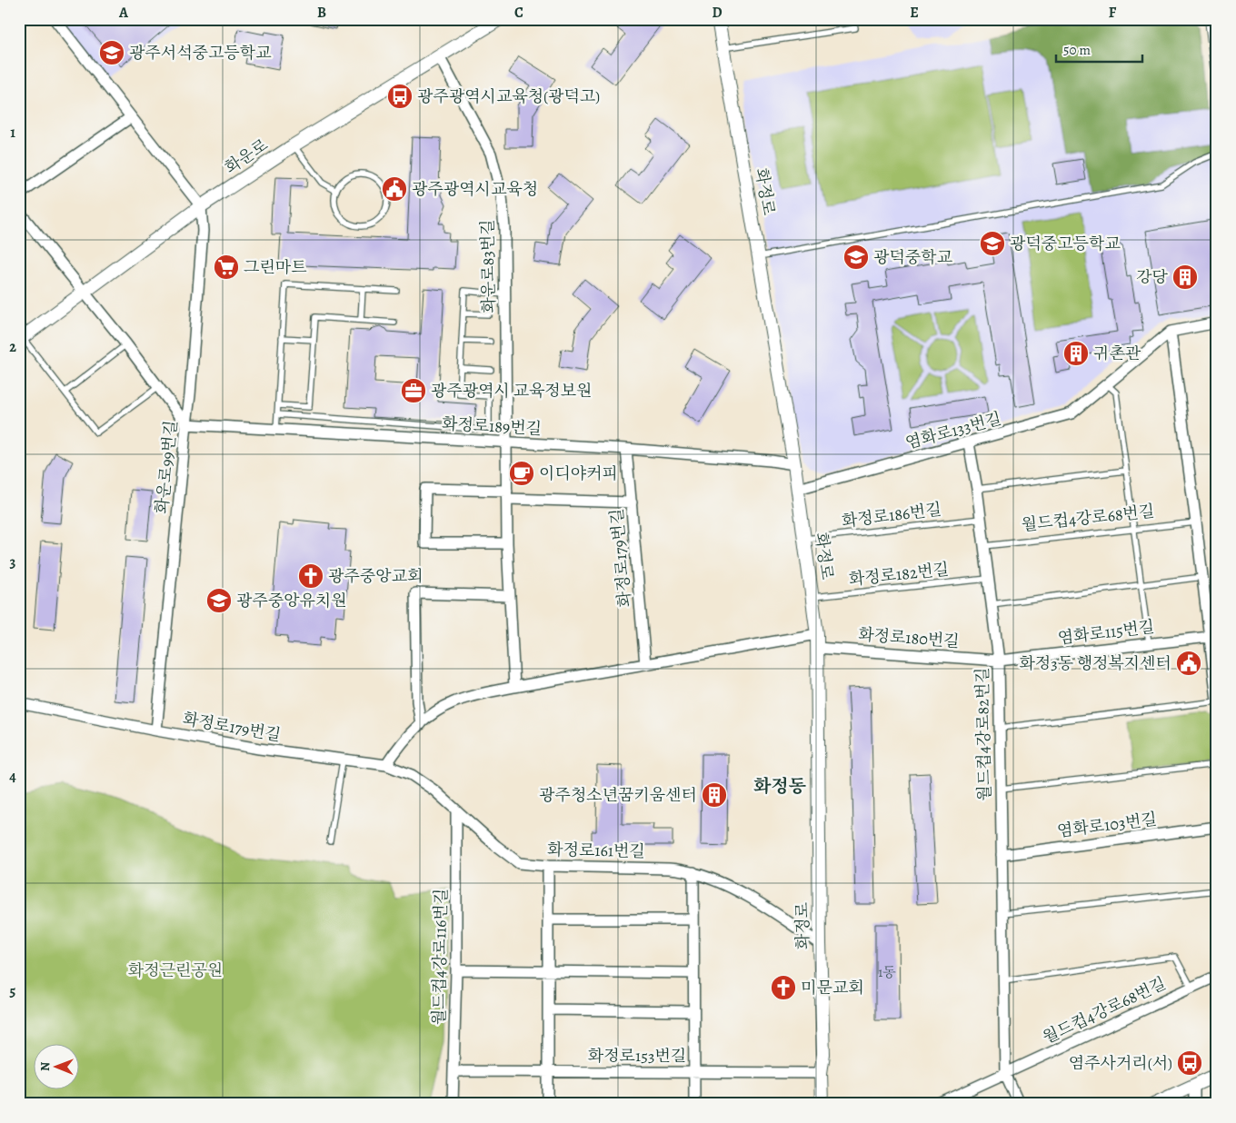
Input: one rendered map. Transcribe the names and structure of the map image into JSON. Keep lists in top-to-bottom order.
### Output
{
  "streets": {
    "street": [
      "화운로",
      "화정로",
      "화운로83번길",
      "화정로189번길",
      "염화로133번길",
      "화운로99번길",
      "월드컵4강로68번길",
      "화정로179번길",
      "염화로115번길",
      "화정로180번길",
      "월드컵4강로82번길",
      "염화로103번길",
      "화정로161번길",
      "월드컵4강로116번길",
      "화정로153번길"
    ],
    "lane": ["화정로186번길", "화정로182번길"]
  },
  "crossings": [
    ["화운로", "화운로83번길"],
    ["화운로", "화운로99번길"],
    ["화정로", "화정로189번길"],
    ["화정로", "염화로133번길"],
    ["화정로", "화정로186번길"],
    ["화정로", "화정로182번길"],
    ["화정로", "화정로180번길"],
    ["화정로", "화정로161번길"],
    ["화정로", "화정로153번길"],
    ["화운로83번길", "화정로189번길"],
    ["화정로189번길", "화운로99번길"],
    ["화정로189번길", "화정로179번길"],
    ["염화로133번길", "월드컵4강로82번길"],
    ["화운로99번길", "화정로179번길"],
    ["화정로186번길", "월드컵4강로82번길"],
    ["월드컵4강로68번길", "월드컵4강로82번길"],
    ["화정로179번길", "화정로161번길"],
    ["화정로182번길", "월드컵4강로82번길"],
    ["염화로115번길", "화정로180번길"],
    ["염화로115번길", "월드컵4강로82번길"],
    ["화정로180번길", "월드컵4강로82번길"],
    ["월드컵4강로82번길", "염화로103번길"],
    ["화정로161번길", "월드컵4강로116번길"],
    ["월드컵4강로116번길", "화정로153번길"]
  ],
  "districts": ["화정동"],
  "parks": ["화정근린공원"],
  "places": {
    "school or university": [
      "광주서석중고등학교",
      "광덕중고등학교",
      "광덕중학교",
      "광주중앙유치원"
    ],
    "bus stop": ["광주광역시교육청(광덕고)", "염주사거리(서)"],
    "public building": ["광주광역시교육청", "화정3동 행정복지센터"],
    "supermarket": ["그린마트"],
    "building": ["강당", "귀촌관", "광주청소년꿈키움센터"],
    "office": ["광주광역시 교육정보원"],
    "cafe": ["이디야커피"],
    "church": ["광주중앙교회", "미문교회"]
  },
  "house_numbers": ["1동"],
  "scale_bar": "50 m",
  "north": "left",
  "grid": {
    "columns": [
      "A",
      "B",
      "C",
      "D",
      "E",
      "F"
    ],
    "rows": [
      "1",
      "2",
      "3",
      "4",
      "5"
    ]
  }
}
